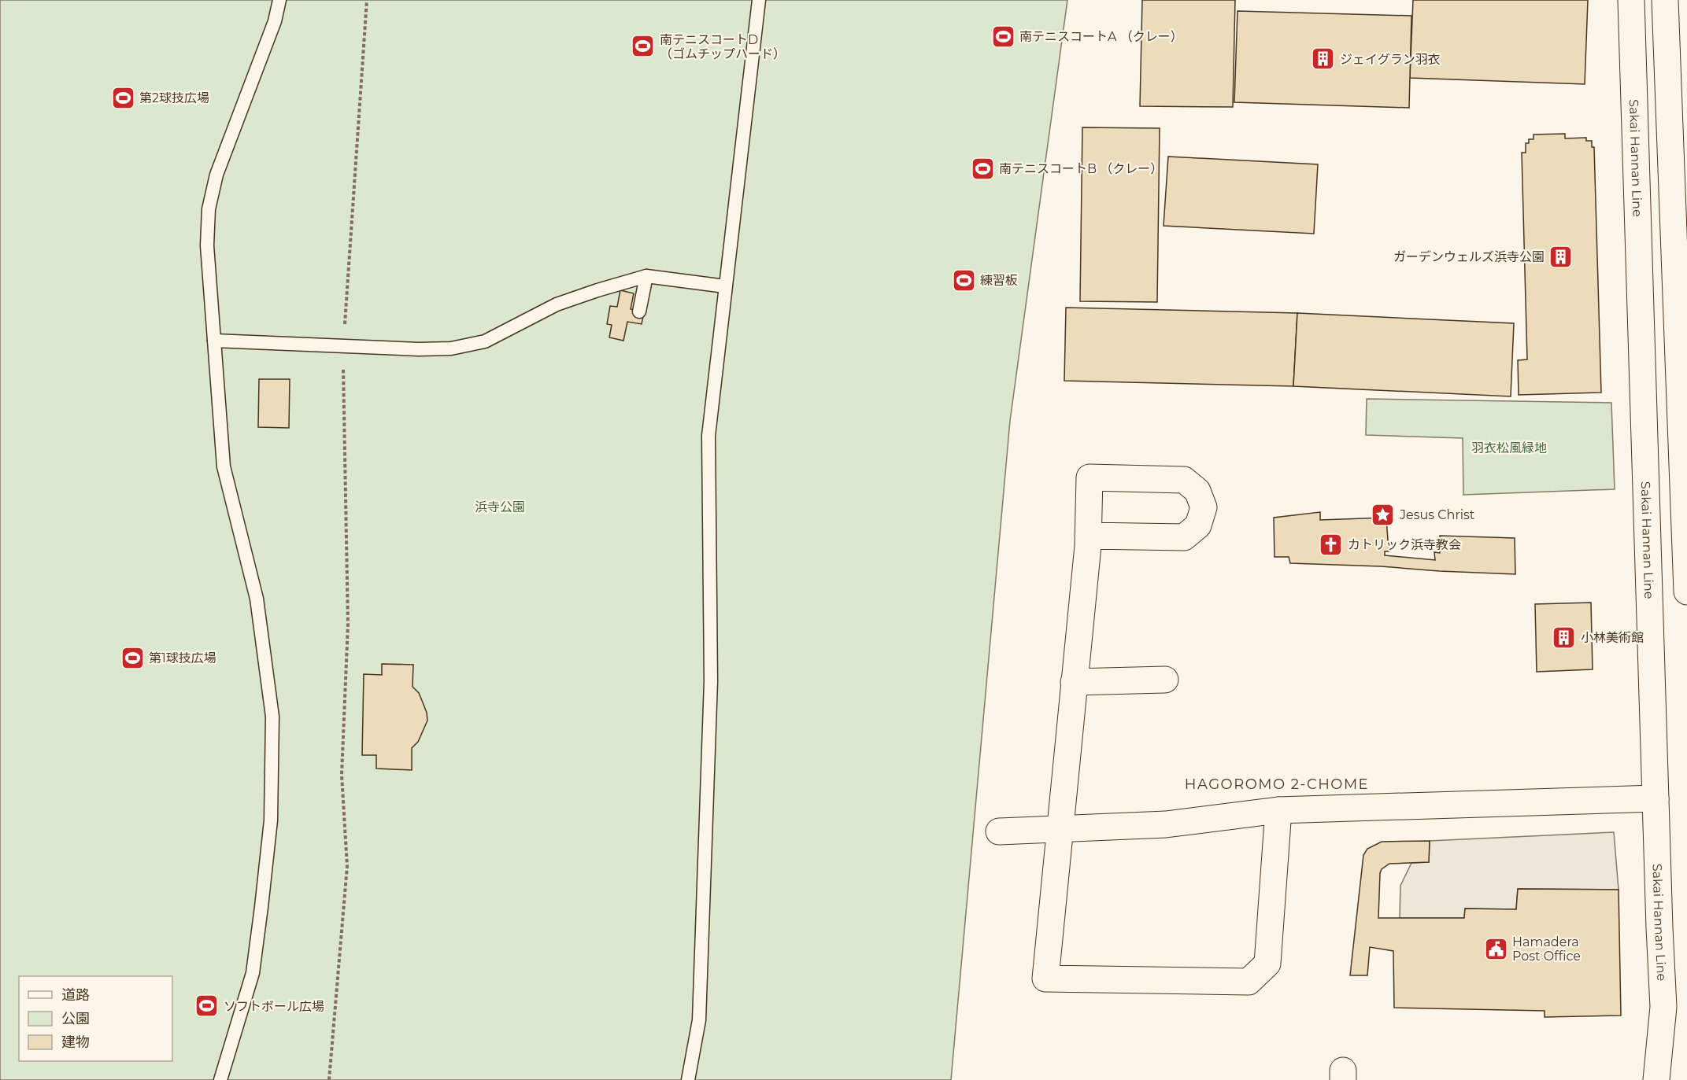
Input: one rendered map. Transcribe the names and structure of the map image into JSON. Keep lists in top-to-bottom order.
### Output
{
  "streets": {
    "main road": ["Sakai Hannan Line"]
  },
  "districts": ["HAGOROMO 2-CHOME"],
  "parks": ["羽衣松風緑地", "浜寺公園"],
  "places": {
    "sports": [
      "南テニスコートA （クレー）",
      "南テニスコートD （ゴムチップハード）",
      "第2球技広場",
      "南テニスコートB （クレー）",
      "練習板",
      "第1球技広場",
      "ソフトボール広場"
    ],
    "building": ["ジェイグラン羽衣", "ガーデンウェルズ浜寺公園", "小林美術館"],
    "place": ["Jesus Christ"],
    "church": ["カトリック浜寺教会"],
    "public building": ["Hamadera Post Office"]
  },
  "legend": ["道路", "公園", "建物"]
}
